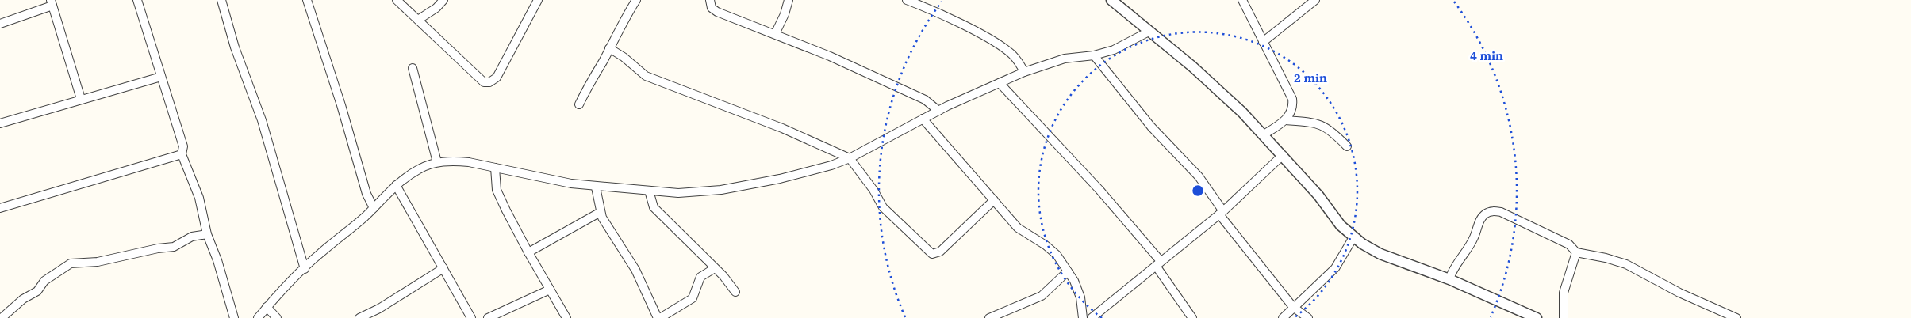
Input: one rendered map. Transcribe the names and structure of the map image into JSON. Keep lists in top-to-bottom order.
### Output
{
  "rings": ["4 min", "2 min"]
}
